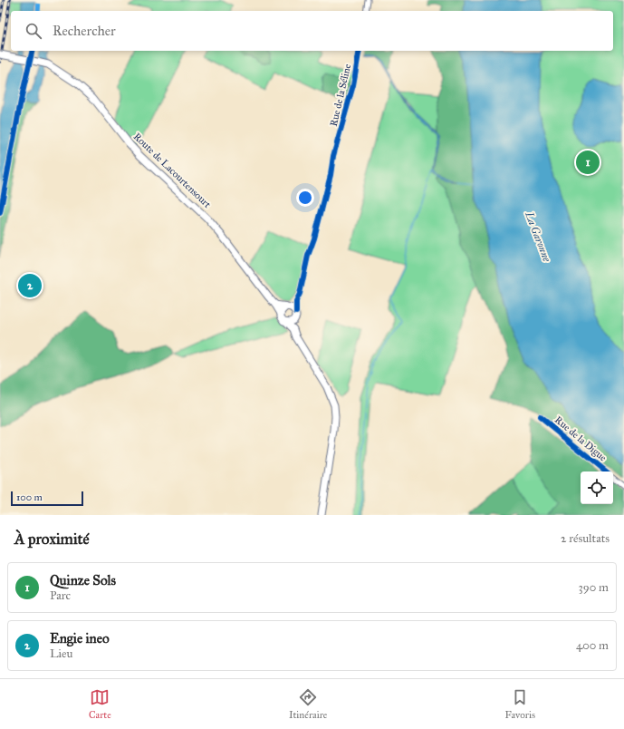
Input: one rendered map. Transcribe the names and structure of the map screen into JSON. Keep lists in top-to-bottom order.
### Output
{
  "streets": {
    "main road": ["Route de Lacourtensourt"],
    "street": ["Rue de la Séline", "Rue de la Digue"]
  },
  "crossings": [
    ["Rue de la Séline", "Route de Lacourtensourt"]
  ],
  "water": ["La Garonne"],
  "scale_bar": "100 m",
  "page": {
    "search": "Rechercher",
    "pins": ["1", "2"],
    "scale": "100 m",
    "heading": ["À proximité", "2 résultats"],
    "list": [
      {
        "mark": "1",
        "name": "Quinze Sols",
        "note": "Parc",
        "value": "390 m"
      },
      {
        "mark": "2",
        "name": "Engie ineo",
        "note": "Lieu",
        "value": "400 m"
      }
    ],
    "nav": ["Carte", "Itinéraire", "Favoris"]
  }
}
